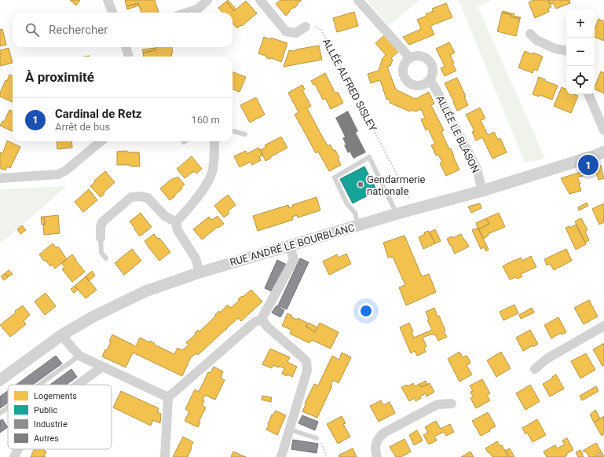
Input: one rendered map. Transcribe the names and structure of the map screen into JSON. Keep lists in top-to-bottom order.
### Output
{
  "streets": {
    "street": ["ALLÉE LE BLASON", "RUE ANDRÉ LE BOURBLANC"],
    "path": ["ALLÉE ALFRED SISLEY"]
  },
  "crossings": [
    ["ALLÉE ALFRED SISLEY", "RUE ANDRÉ LE BOURBLANC"],
    ["ALLÉE LE BLASON", "RUE ANDRÉ LE BOURBLANC"]
  ],
  "places": ["Gendarmerie nationale"],
  "legend": [
    "Logements",
    "Public",
    "Industrie",
    "Autres"
  ],
  "page": {
    "map_buttons": ["+", "−"],
    "search": "Rechercher",
    "heading": "À proximité",
    "list": [
      {
        "mark": "1",
        "name": "Cardinal de Retz",
        "note": "Arrêt de bus",
        "value": "160 m"
      }
    ],
    "pins": "1"
  }
}
